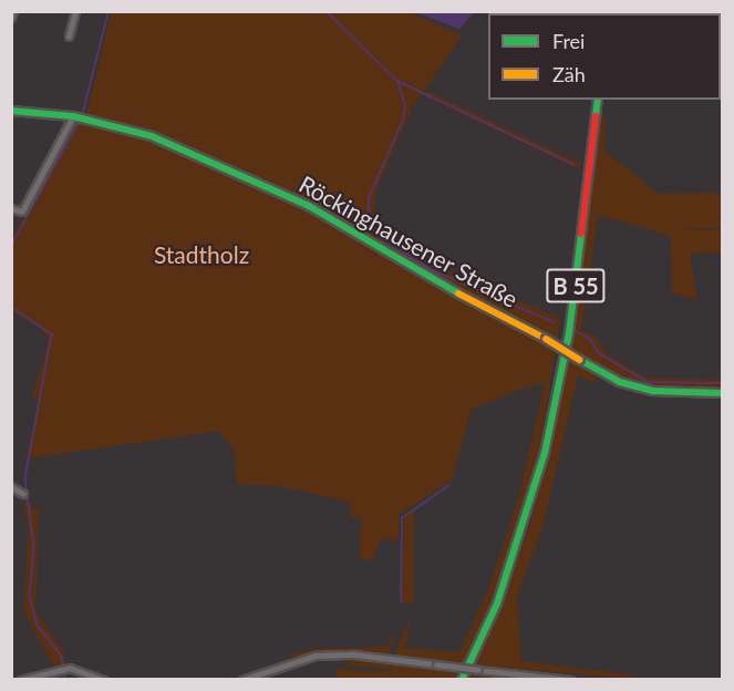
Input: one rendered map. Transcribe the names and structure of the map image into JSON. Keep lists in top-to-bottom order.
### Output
{
  "streets": {
    "main road": ["Röckinghausener Straße", "B 55"]
  },
  "parks": ["Stadtholz"],
  "legend": ["Frei", "Zäh"]
}
